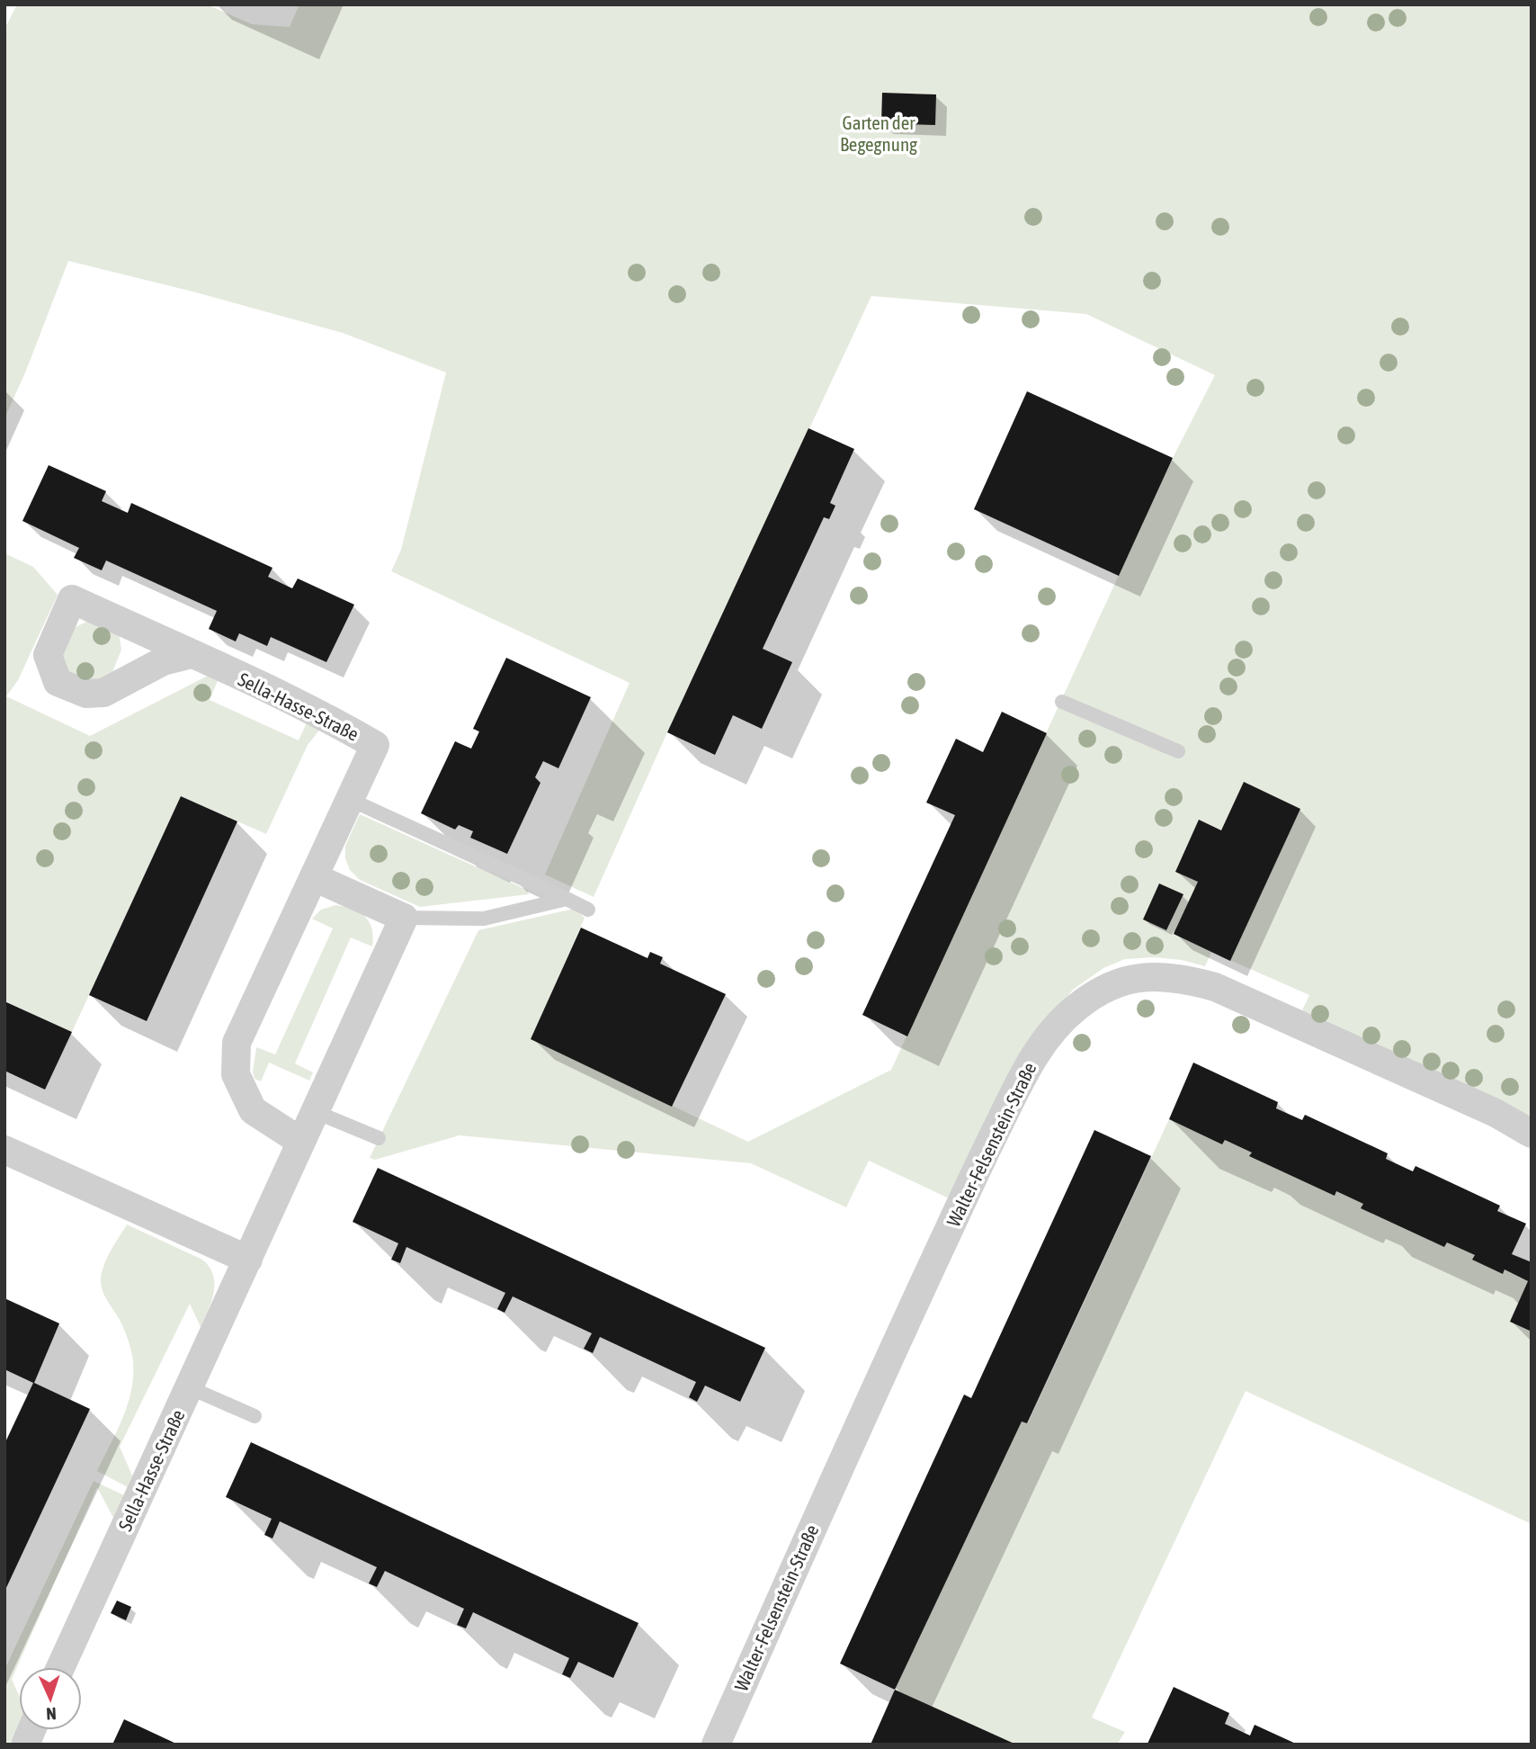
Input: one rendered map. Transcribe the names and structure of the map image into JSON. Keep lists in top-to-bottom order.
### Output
{
  "streets": {
    "street": ["Sella-Hasse-Straße", "Walter-Felsenstein-Straße"]
  },
  "parks": ["Garten der Begegnung"],
  "north": "bottom"
}
